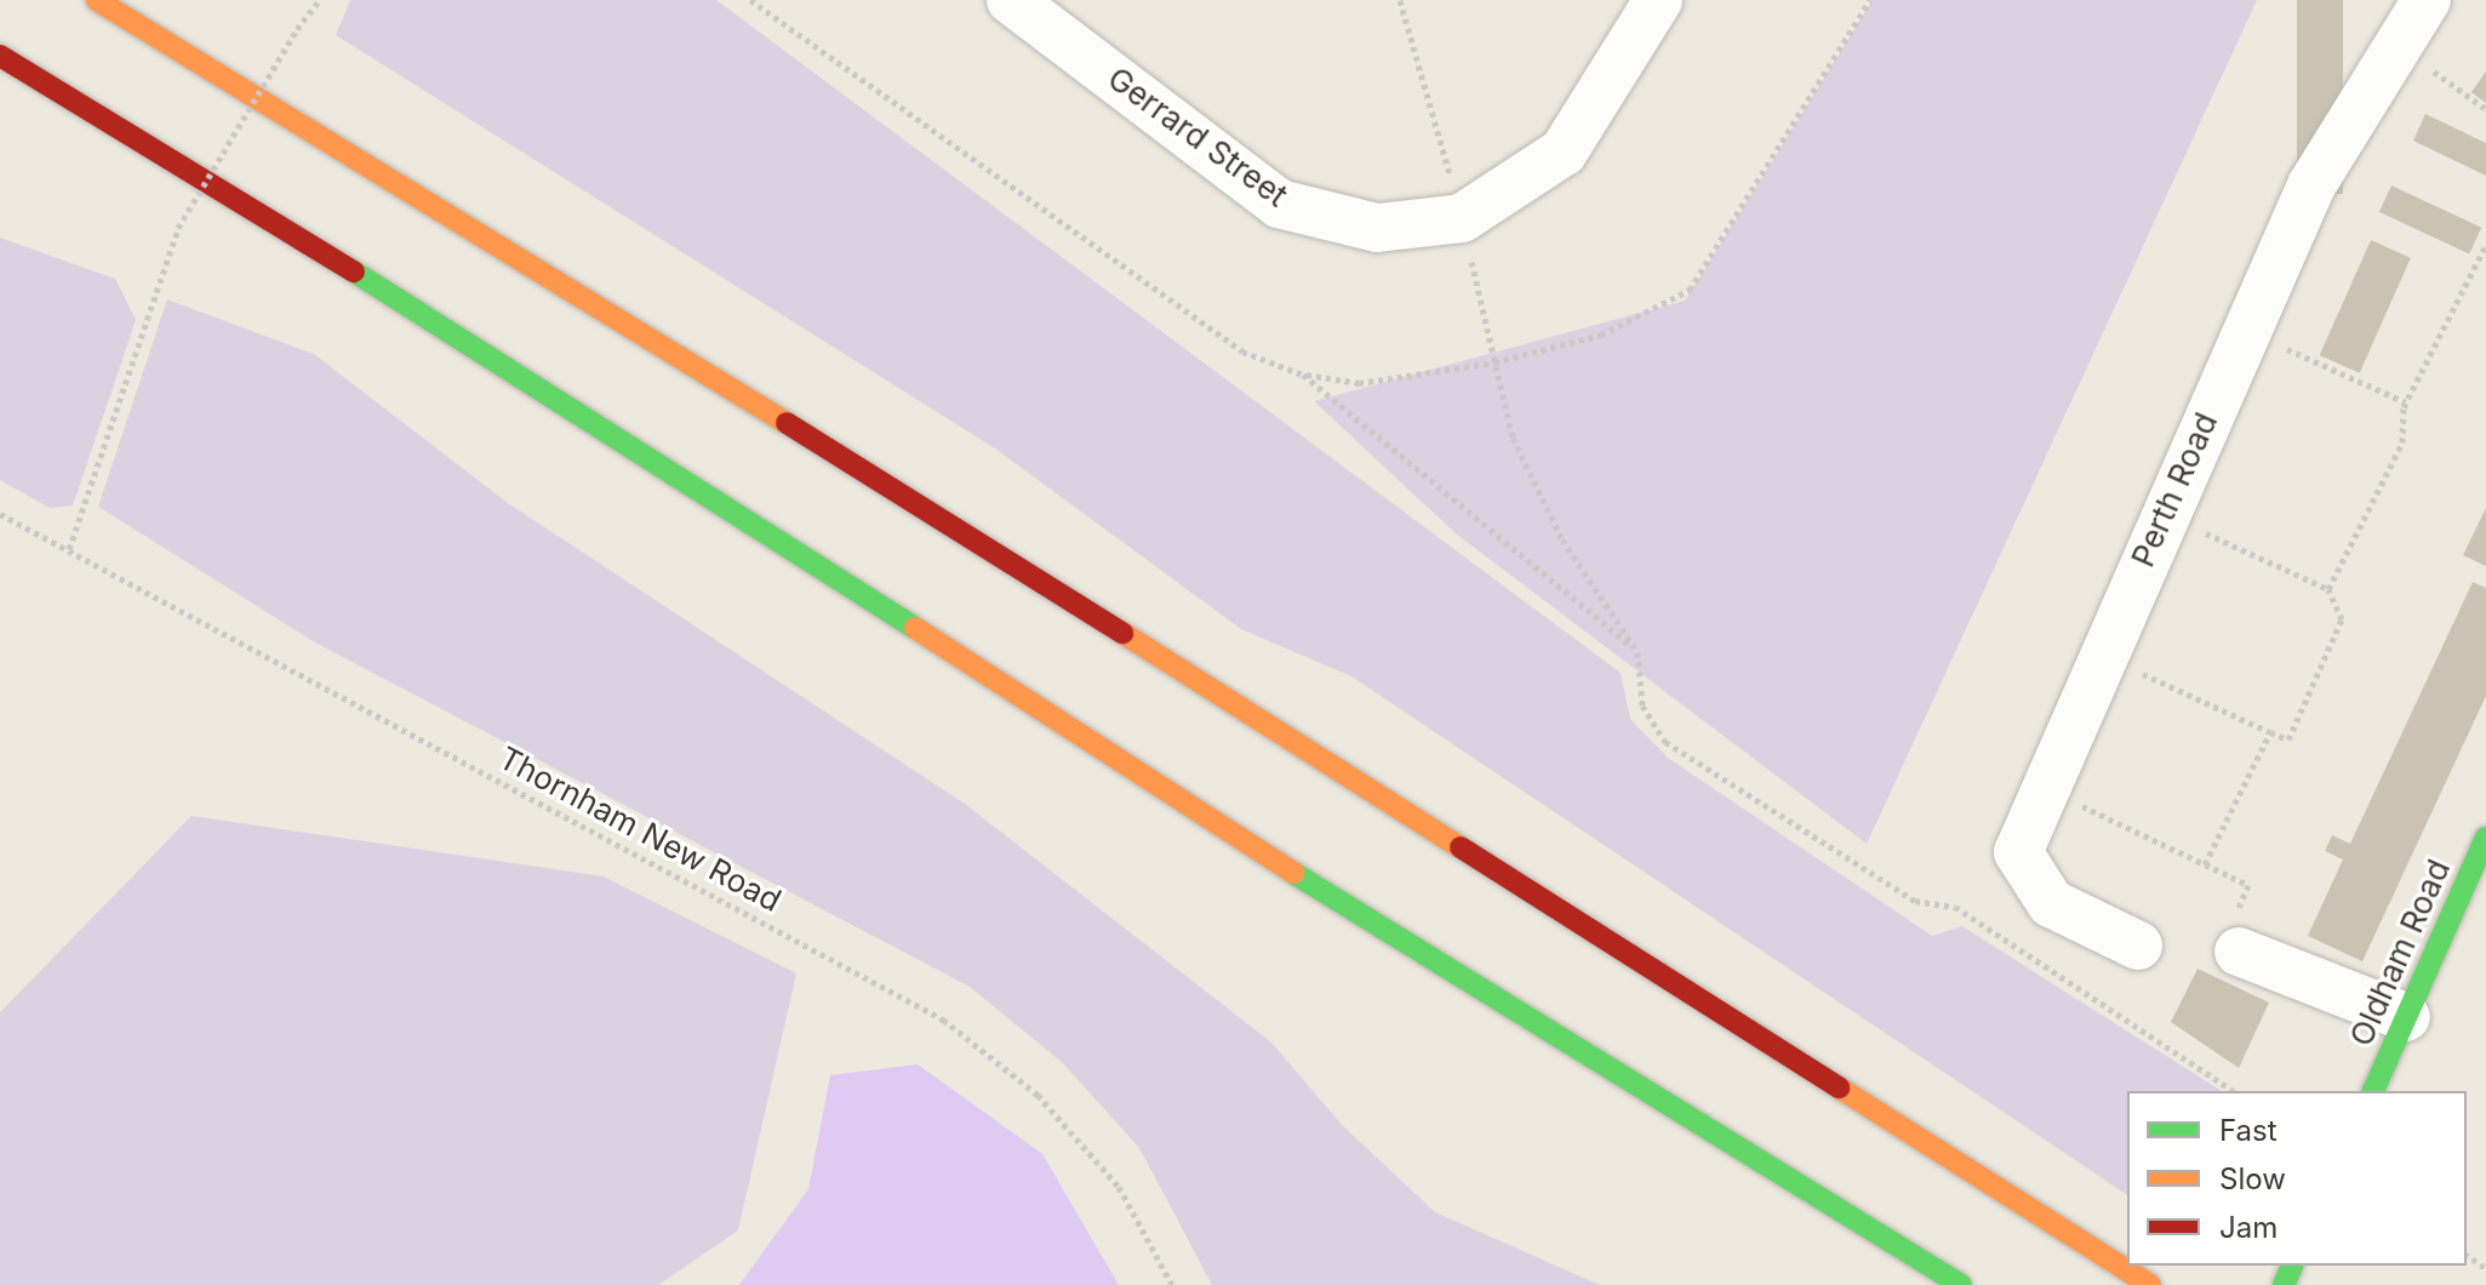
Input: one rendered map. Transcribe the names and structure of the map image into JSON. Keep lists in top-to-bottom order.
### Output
{
  "streets": {
    "main road": ["Oldham Road"],
    "street": ["Gerrard Street", "Perth Road"],
    "path": ["Thornham New Road"]
  },
  "legend": ["Fast", "Slow", "Jam"]
}
